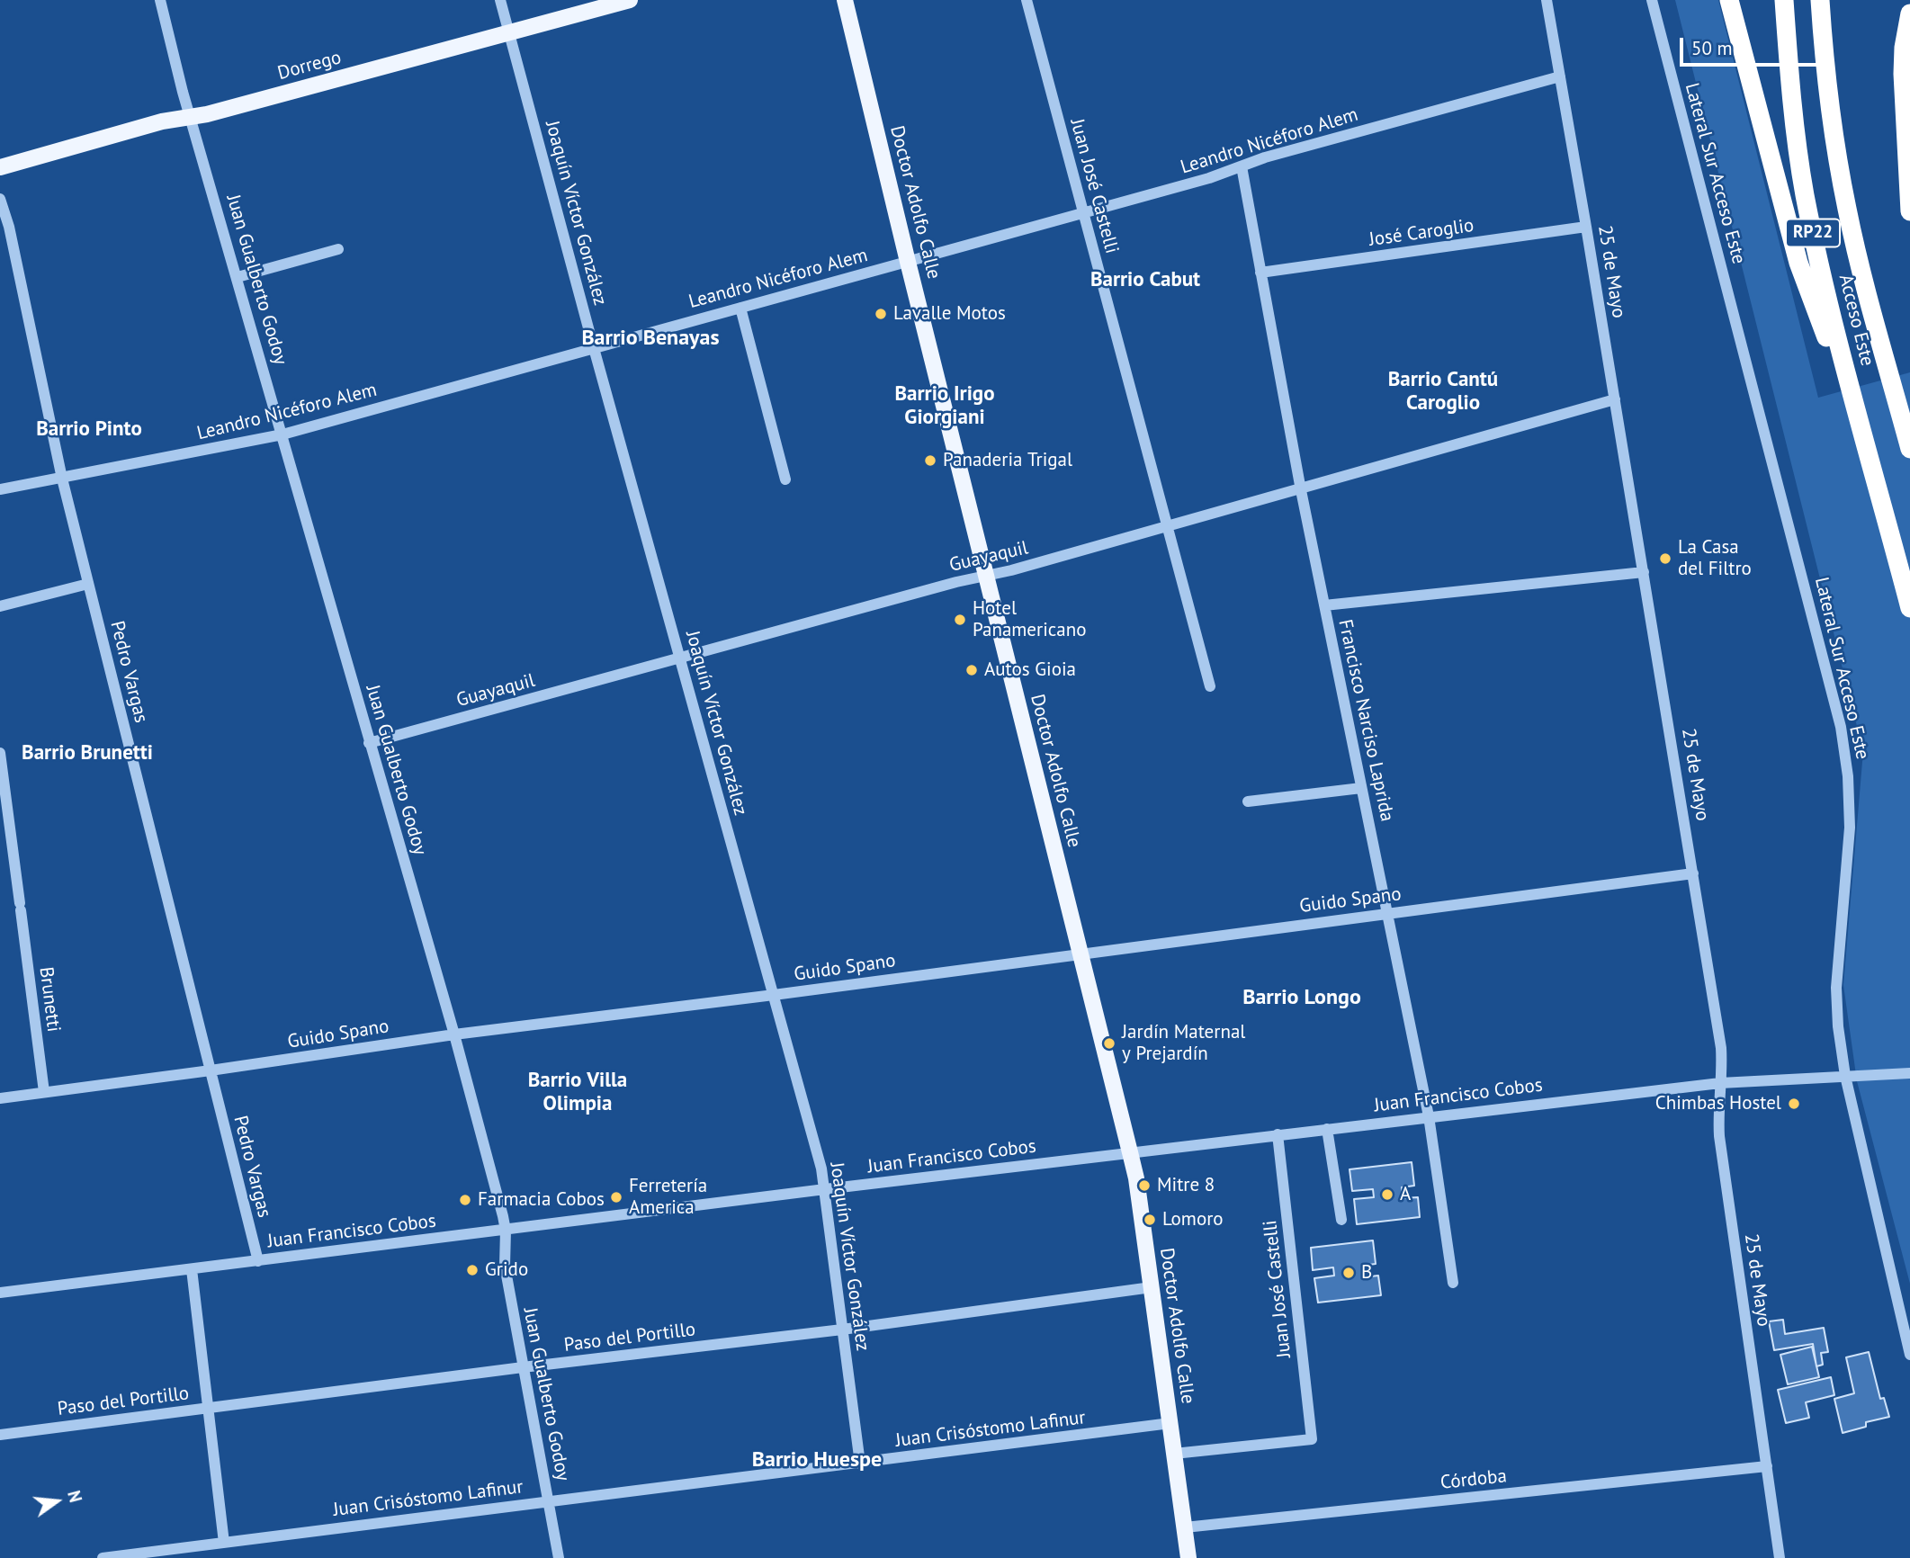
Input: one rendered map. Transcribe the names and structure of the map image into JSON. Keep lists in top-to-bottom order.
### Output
{
  "streets": {
    "highway": ["RP22", "Acceso Este"],
    "main road": ["Dorrego", "Doctor Adolfo Calle"],
    "street": [
      "Leandro Nicéforo Alem",
      "Lateral Sur Acceso Este",
      "Juan José Castelli",
      "Joaquín Víctor González",
      "José Caroglio",
      "25 de Mayo",
      "Juan Gualberto Godoy",
      "Guayaquil",
      "Pedro Vargas",
      "Francisco Narciso Laprida",
      "Guido Spano",
      "Brunetti",
      "Juan Francisco Cobos",
      "Paso del Portillo",
      "Juan Crisóstomo Lafinur",
      "Córdoba"
    ]
  },
  "crossings": [
    ["Dorrego", "Joaquín Víctor González"],
    ["Dorrego", "Juan Gualberto Godoy"],
    ["Leandro Nicéforo Alem", "Juan José Castelli"],
    ["Leandro Nicéforo Alem", "Doctor Adolfo Calle"],
    ["Leandro Nicéforo Alem", "Joaquín Víctor González"],
    ["Leandro Nicéforo Alem", "25 de Mayo"],
    ["Leandro Nicéforo Alem", "Juan Gualberto Godoy"],
    ["Leandro Nicéforo Alem", "Pedro Vargas"],
    ["Leandro Nicéforo Alem", "Francisco Narciso Laprida"],
    ["Lateral Sur Acceso Este", "Juan Francisco Cobos"],
    ["Juan José Castelli", "Doctor Adolfo Calle"],
    ["Juan José Castelli", "Guayaquil"],
    ["Juan José Castelli", "Juan Francisco Cobos"],
    ["Doctor Adolfo Calle", "Guayaquil"],
    ["Doctor Adolfo Calle", "Guido Spano"],
    ["Doctor Adolfo Calle", "Juan Francisco Cobos"],
    ["Doctor Adolfo Calle", "Paso del Portillo"],
    ["Doctor Adolfo Calle", "Juan Crisóstomo Lafinur"],
    ["Doctor Adolfo Calle", "Córdoba"],
    ["Joaquín Víctor González", "Guayaquil"],
    ["Joaquín Víctor González", "Guido Spano"],
    ["Joaquín Víctor González", "Juan Francisco Cobos"],
    ["Joaquín Víctor González", "Paso del Portillo"],
    ["Joaquín Víctor González", "Juan Crisóstomo Lafinur"],
    ["José Caroglio", "25 de Mayo"],
    ["José Caroglio", "Francisco Narciso Laprida"],
    ["25 de Mayo", "Guayaquil"],
    ["25 de Mayo", "Guido Spano"],
    ["25 de Mayo", "Juan Francisco Cobos"],
    ["25 de Mayo", "Córdoba"],
    ["Juan Gualberto Godoy", "Guayaquil"],
    ["Juan Gualberto Godoy", "Guido Spano"],
    ["Juan Gualberto Godoy", "Juan Francisco Cobos"],
    ["Juan Gualberto Godoy", "Paso del Portillo"],
    ["Juan Gualberto Godoy", "Juan Crisóstomo Lafinur"],
    ["Guayaquil", "Francisco Narciso Laprida"],
    ["Pedro Vargas", "Guido Spano"],
    ["Pedro Vargas", "Juan Francisco Cobos"],
    ["Francisco Narciso Laprida", "Guido Spano"],
    ["Francisco Narciso Laprida", "Juan Francisco Cobos"],
    ["Guido Spano", "Brunetti"]
  ],
  "districts": [
    "Barrio Cabut",
    "Barrio Benayas",
    "Barrio Cantú Caroglio",
    "Barrio Irigo Giorgiani",
    "Barrio Pinto",
    "Barrio Brunetti",
    "Barrio Longo",
    "Barrio Villa Olimpia",
    "Barrio Huespe"
  ],
  "places": [
    "Lavalle Motos",
    "Panaderia Trigal",
    "La Casa del Filtro",
    "Hotel Panamericano",
    "Autos Gioia",
    "Jardín Maternal y Prejardín",
    "Chimbas Hostel",
    "Mitre 8",
    "A",
    "Ferretería America",
    "Farmacia Cobos",
    "Lomoro",
    "Grido",
    "B"
  ],
  "scale_bar": "50 m",
  "north": "right"
}
